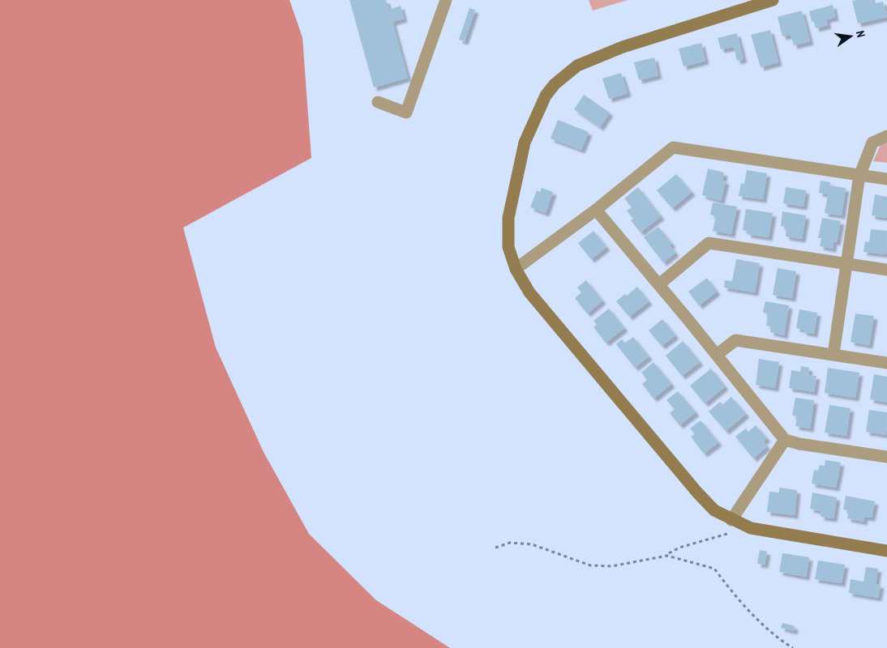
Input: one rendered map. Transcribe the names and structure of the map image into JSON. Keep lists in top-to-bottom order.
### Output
{
  "north": "right"
}
